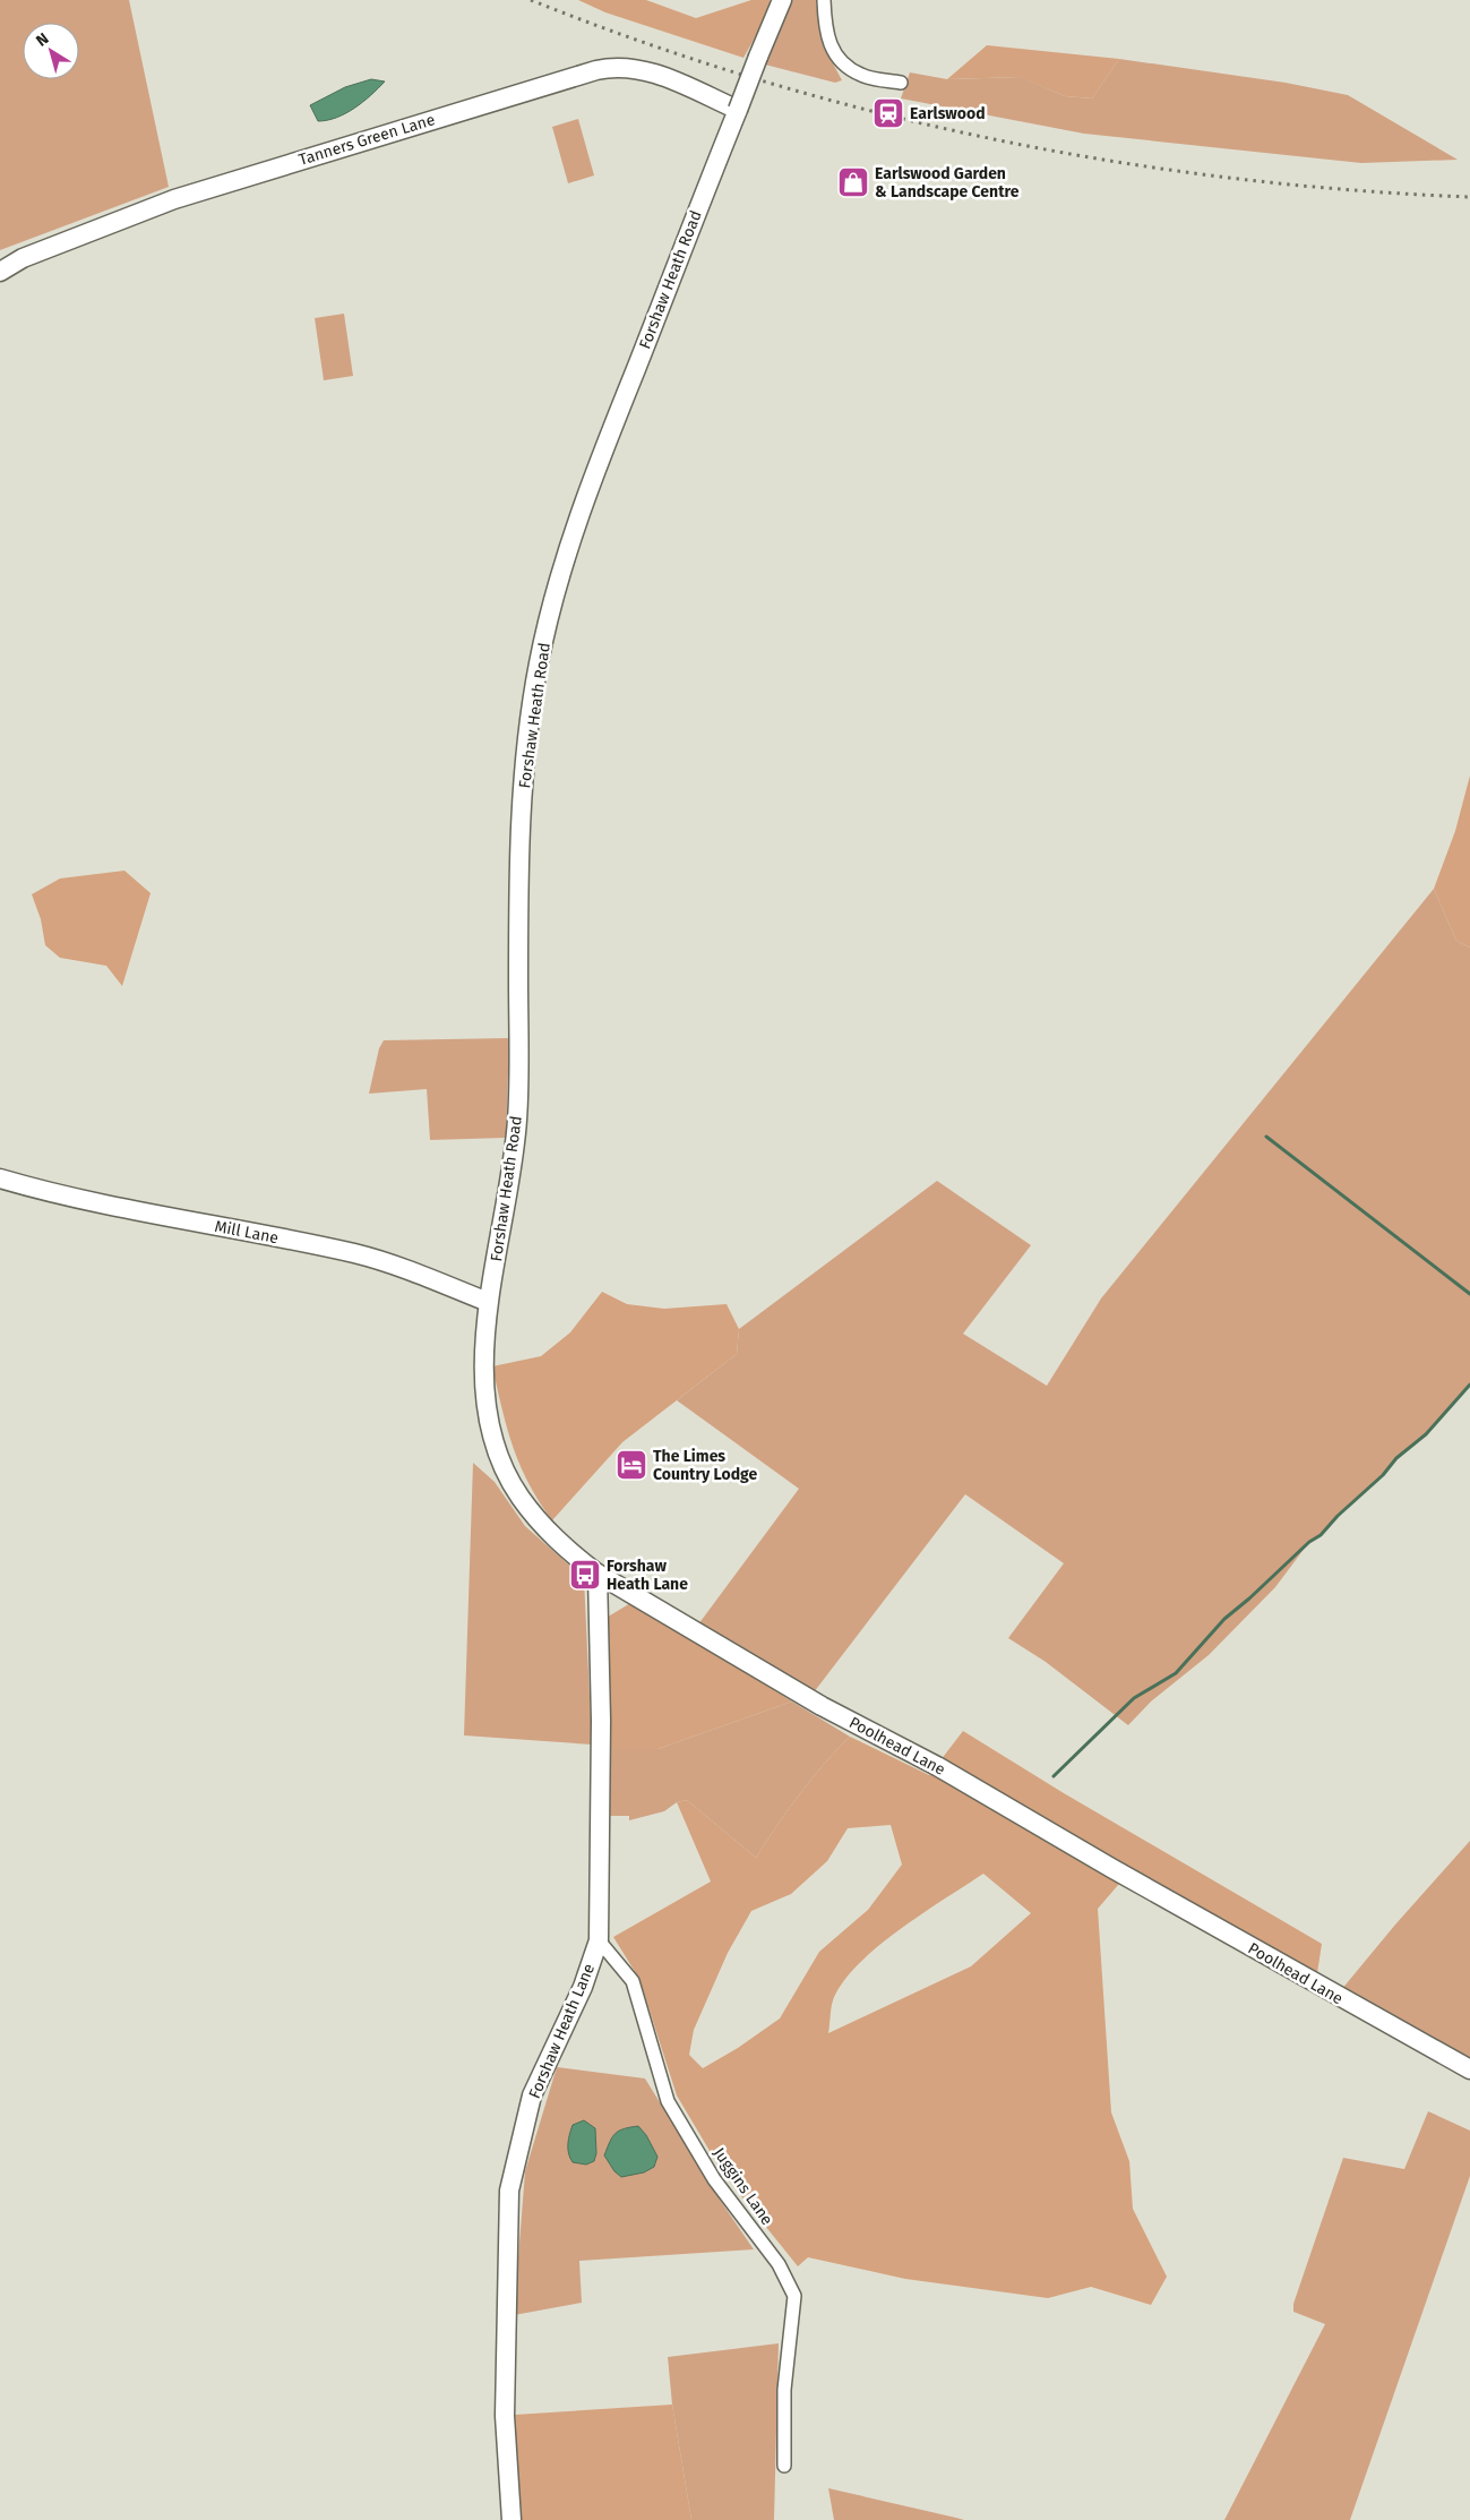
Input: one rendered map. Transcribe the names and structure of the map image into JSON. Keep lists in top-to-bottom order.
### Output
{
  "streets": {
    "street": [
      "Tanners Green Lane",
      "Forshaw Heath Road",
      "Mill Lane",
      "Poolhead Lane",
      "Forshaw Heath Lane",
      "Juggins Lane"
    ]
  },
  "crossings": [
    ["Tanners Green Lane", "Forshaw Heath Road"],
    ["Forshaw Heath Road", "Mill Lane"],
    ["Forshaw Heath Road", "Poolhead Lane"],
    ["Mill Lane", "Poolhead Lane"],
    ["Poolhead Lane", "Forshaw Heath Lane"],
    ["Forshaw Heath Lane", "Juggins Lane"]
  ],
  "places": {
    "station": ["Earlswood"],
    "shop": ["Earlswood Garden & Landscape Centre"],
    "hotel": ["The Limes Country Lodge"],
    "bus stop": ["Forshaw Heath Lane"]
  },
  "north": "top left"
}
